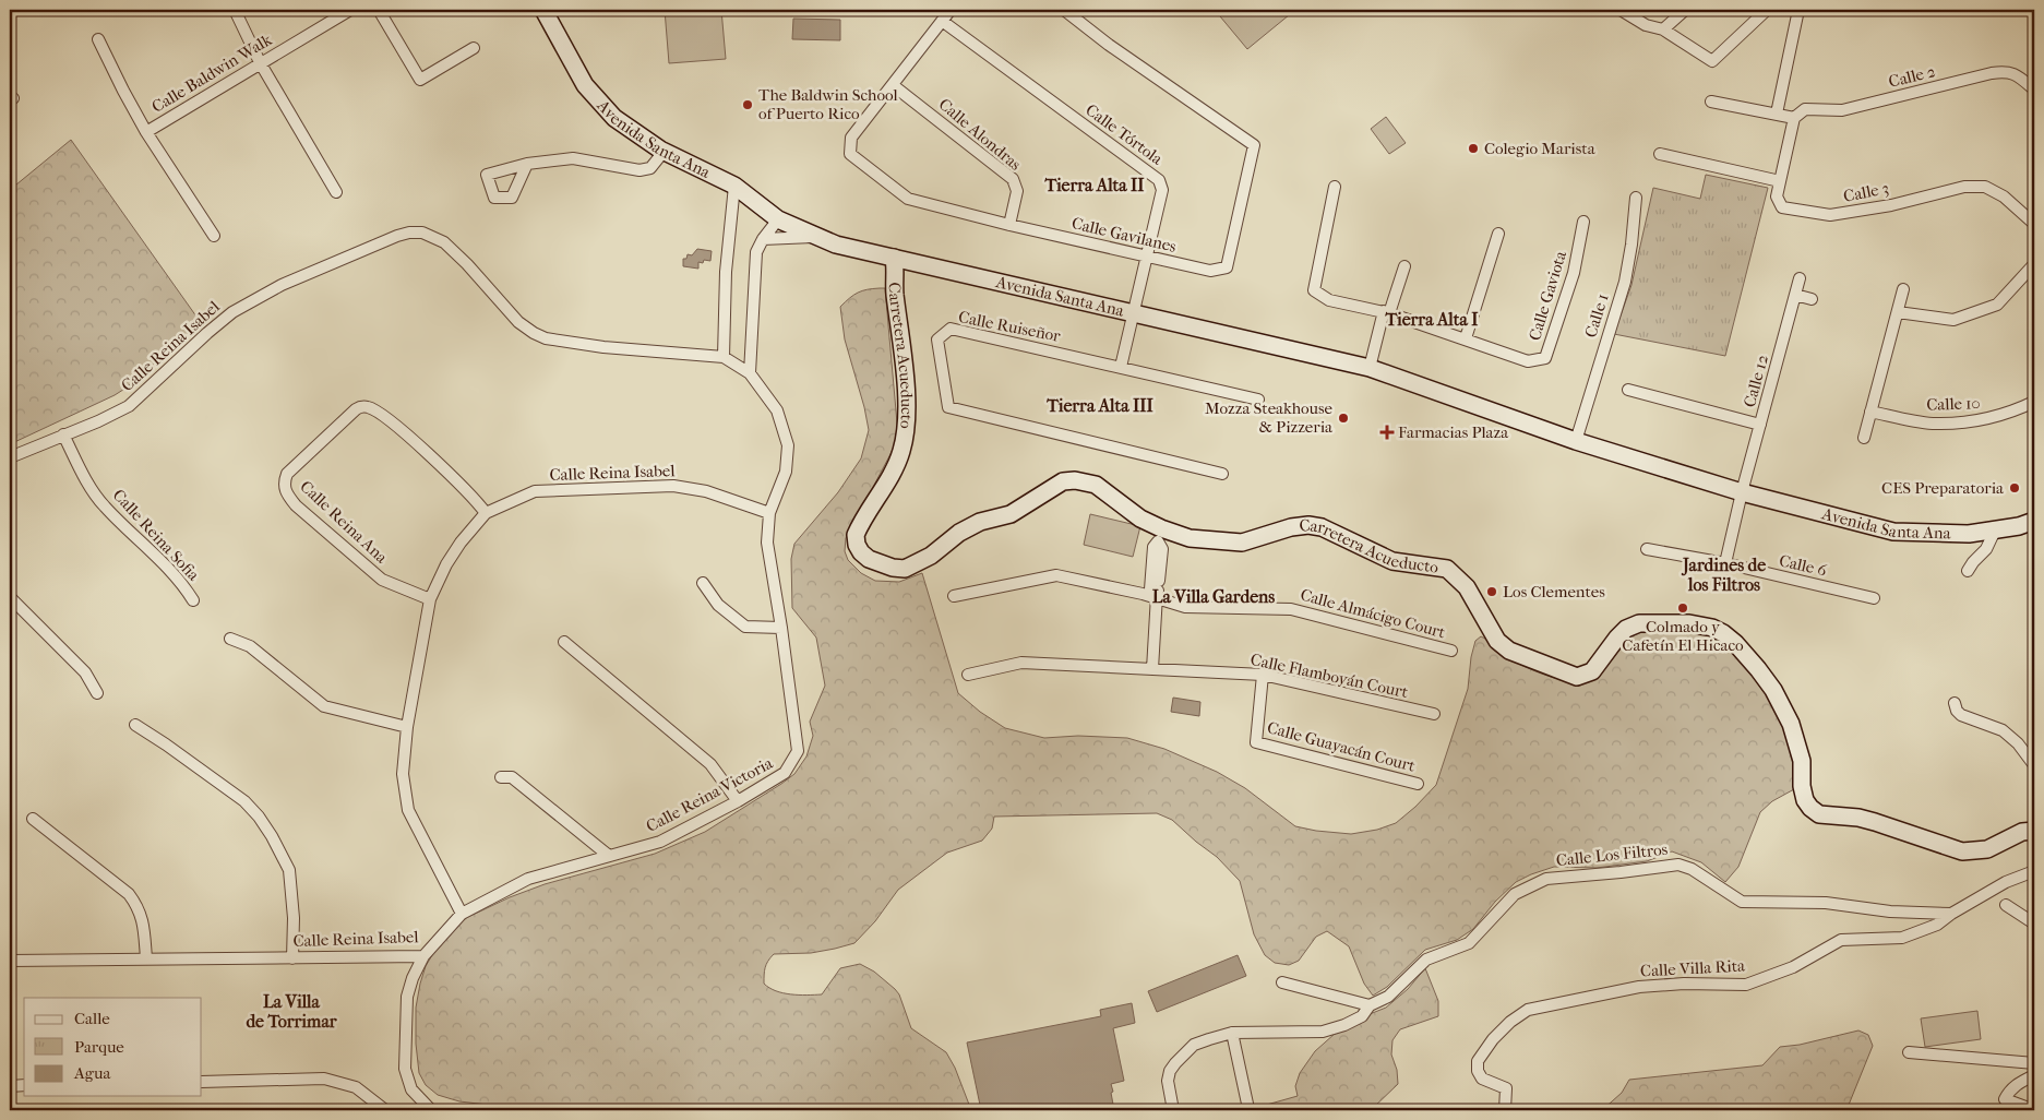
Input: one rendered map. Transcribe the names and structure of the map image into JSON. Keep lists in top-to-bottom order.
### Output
{
  "streets": {
    "street": [
      "Calle Baldwin Walk",
      "Calle 2",
      "Calle Alondras",
      "Calle Tórtola",
      "Avenida Santa Ana",
      "Calle 3",
      "Calle Gavilanes",
      "Calle Gaviota",
      "Calle 1",
      "Calle Ruiseñor",
      "Calle Reina Isabel",
      "Carretera Acueducto",
      "Calle 12",
      "Calle 10",
      "Calle Reina Ana",
      "Calle Reina Sofia",
      "Calle 6",
      "Calle Almácigo Court",
      "Calle Flamboyán Court",
      "Calle Guayacán Court",
      "Calle Reina Victoria",
      "Calle Los Filtros",
      "Calle Villa Rita"
    ]
  },
  "crossings": [
    ["Calle 2", "Calle 3"],
    ["Calle Alondras", "Calle Gavilanes"],
    ["Calle Tórtola", "Avenida Santa Ana"],
    ["Calle Tórtola", "Calle Gavilanes"],
    ["Calle Tórtola", "Calle Ruiseñor"],
    ["Avenida Santa Ana", "Calle 1"],
    ["Avenida Santa Ana", "Carretera Acueducto"],
    ["Avenida Santa Ana", "Calle 12"],
    ["Calle Reina Isabel", "Calle Reina Ana"],
    ["Calle Reina Isabel", "Calle Reina Sofia"],
    ["Calle Reina Isabel", "Calle Reina Victoria"],
    ["Calle 12", "Calle 6"],
    ["Calle Flamboyán Court", "Calle Guayacán Court"],
    ["Calle Los Filtros", "Calle Villa Rita"]
  ],
  "districts": [
    "Tierra Alta II",
    "Tierra Alta I",
    "Tierra Alta III",
    "Jardines de los Filtros",
    "La Villa Gardens",
    "La Villa de Torrimar"
  ],
  "places": {
    "other": [
      "The Baldwin School of Puerto Rico",
      "Colegio Marista",
      "Mozza Steakhouse & Pizzeria",
      "CES Preparatoria",
      "Los Clementes",
      "Colmado y Cafetín El Hicaco"
    ],
    "health": ["Farmacias Plaza"]
  },
  "legend": ["Calle", "Parque", "Agua"]
}
